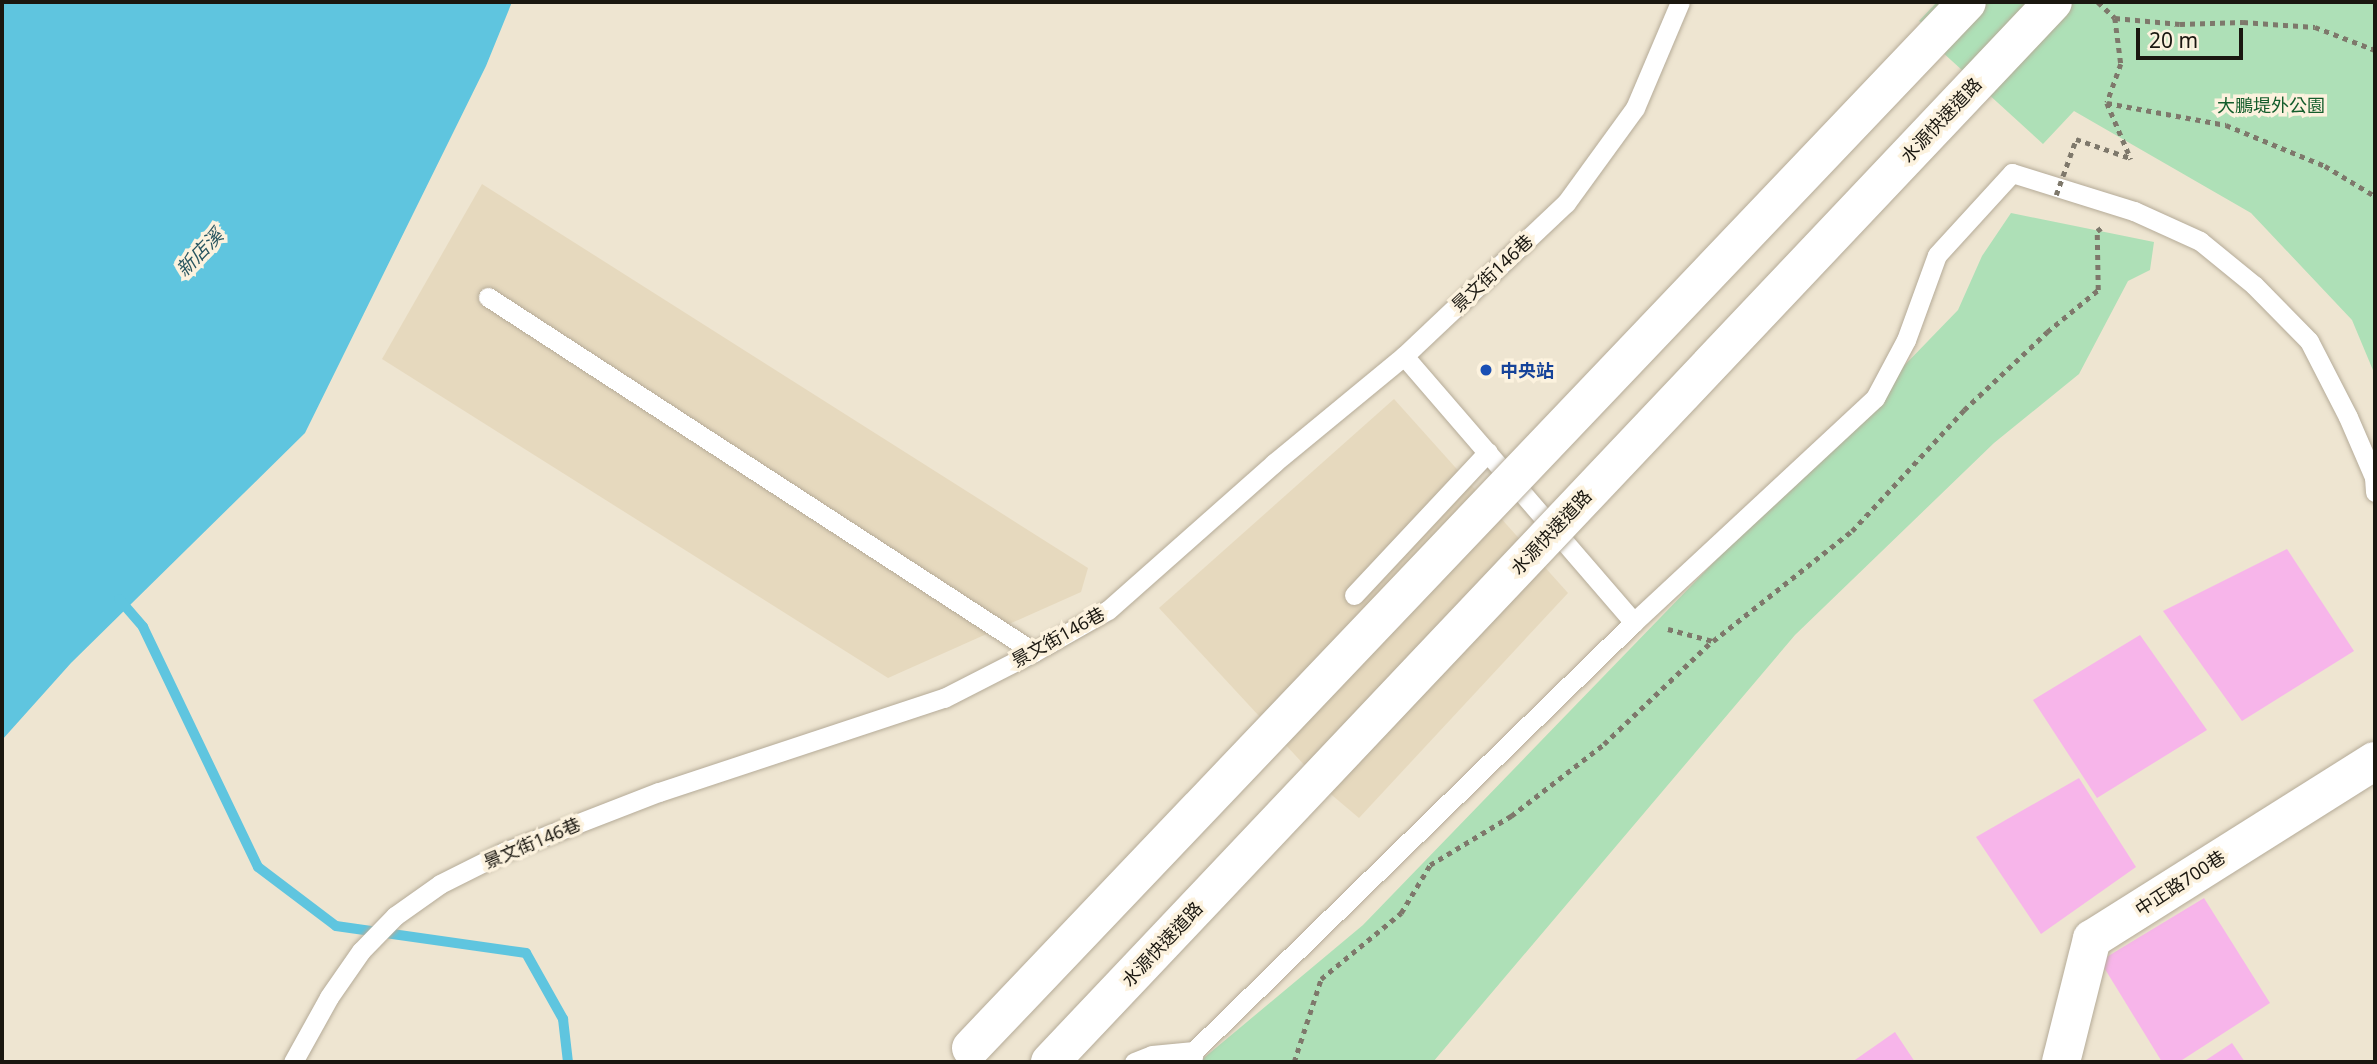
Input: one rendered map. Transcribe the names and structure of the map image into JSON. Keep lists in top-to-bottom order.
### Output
{
  "streets": {
    "main road": ["水源快速道路", "中正路700巷"],
    "lane": ["景文街146巷"]
  },
  "water": ["新店溪"],
  "parks": ["大鵬堤外公園"],
  "places": ["中央站"],
  "scale_bar": "20 m"
}
